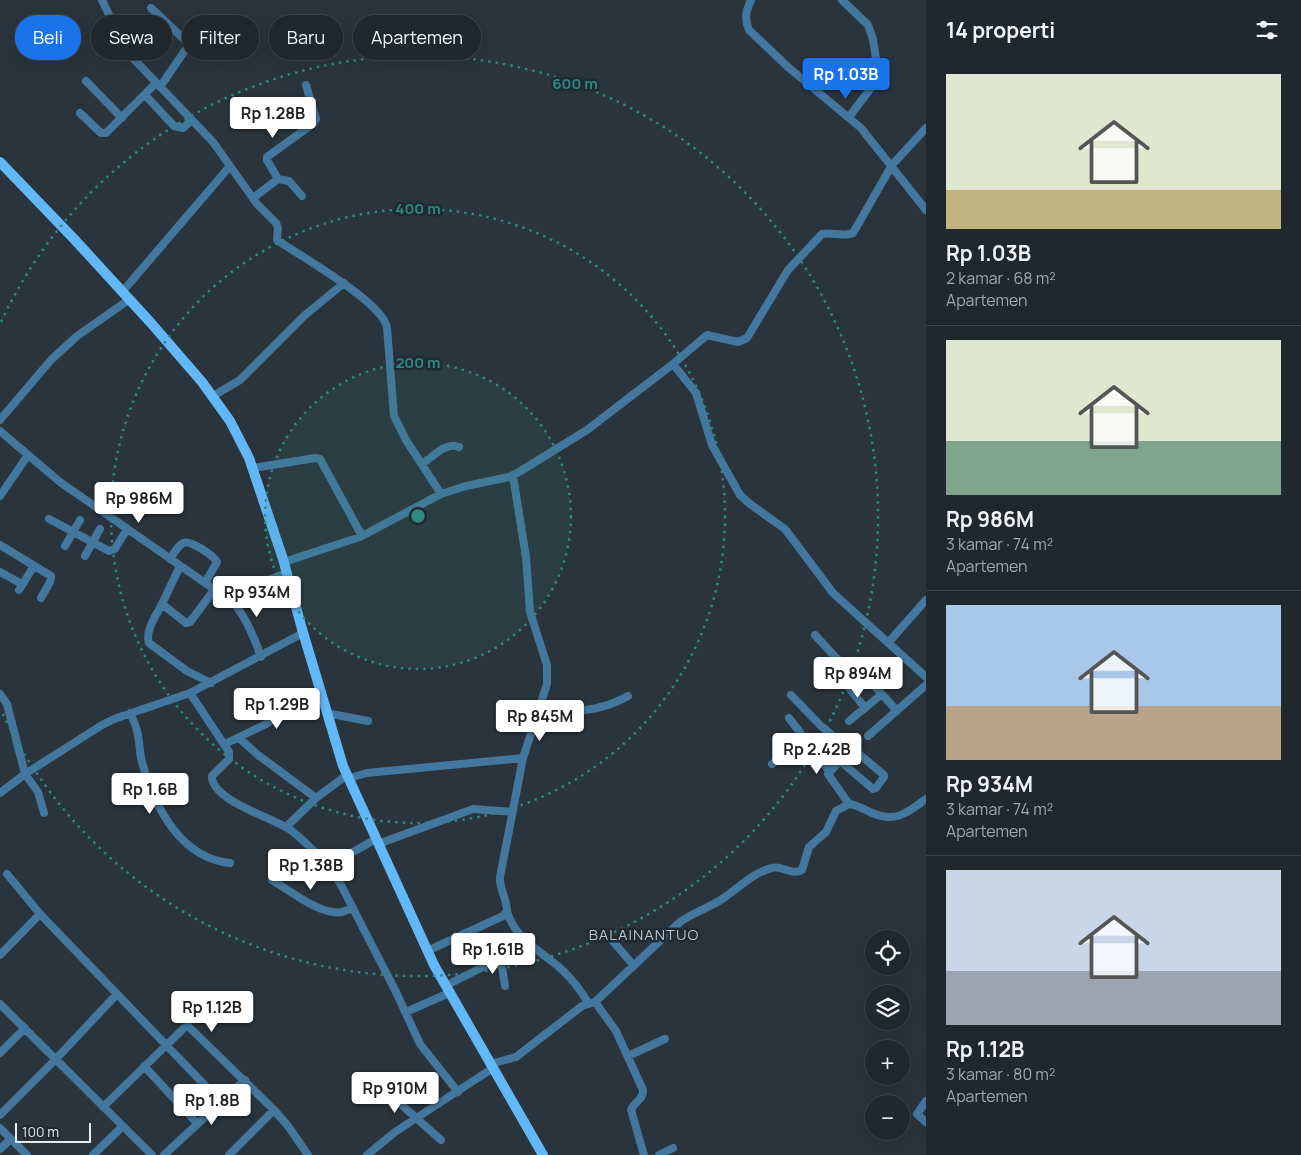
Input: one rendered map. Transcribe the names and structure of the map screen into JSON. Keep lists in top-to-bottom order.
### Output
{
  "districts": ["BALAINANTUO"],
  "scale_bar": "100 m",
  "page": {
    "heading": "14 properti",
    "chip": [
      "Beli",
      "Sewa",
      "Filter",
      "Baru",
      "Apartemen"
    ],
    "price": [
      "Rp 1.03B",
      "Rp 1.28B",
      "Rp 986M",
      "Rp 934M",
      "Rp 894M",
      "Rp 1.29B",
      "Rp 845M",
      "Rp 2.42B",
      "Rp 1.6B",
      "Rp 1.38B",
      "Rp 1.61B",
      "Rp 1.12B",
      "Rp 910M",
      "Rp 1.8B"
    ],
    "list": [
      {
        "name": "Rp 1.03B",
        "note": "2 kamar · 68 m² · Apartemen"
      },
      {
        "name": "Rp 986M",
        "note": "3 kamar · 74 m² · Apartemen"
      },
      {
        "name": "Rp 934M",
        "note": "3 kamar · 74 m² · Apartemen"
      },
      {
        "name": "Rp 1.12B",
        "note": "3 kamar · 80 m² · Apartemen"
      }
    ],
    "map_buttons": ["+", "−"],
    "scale": "100 m"
  },
  "rings": ["600 m", "400 m", "200 m"]
}
